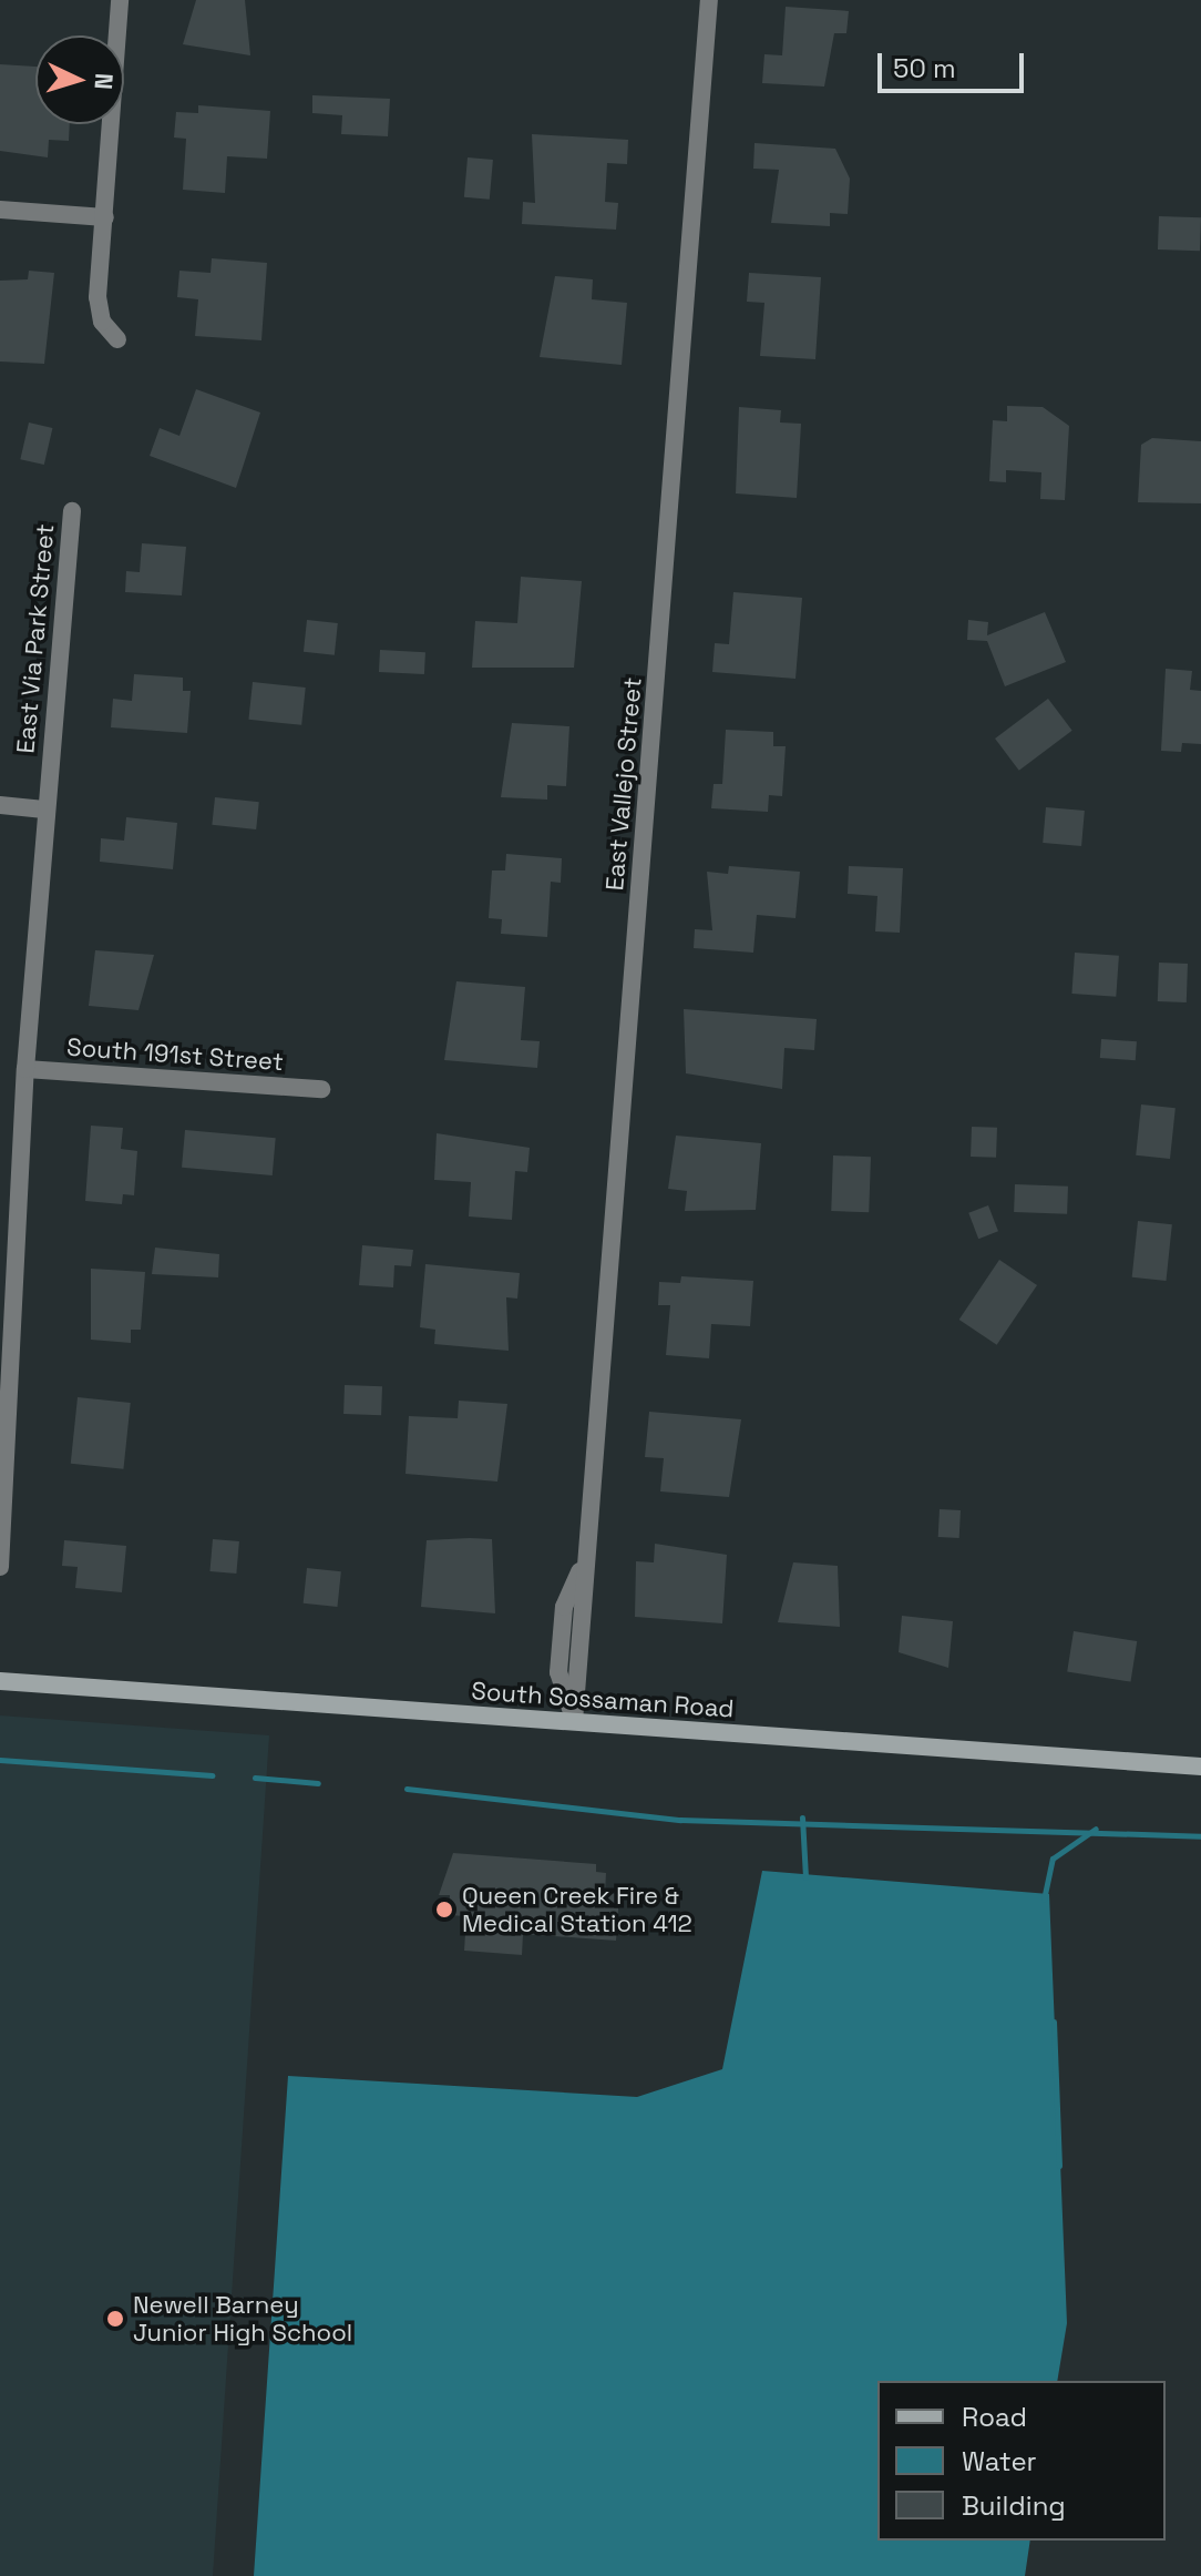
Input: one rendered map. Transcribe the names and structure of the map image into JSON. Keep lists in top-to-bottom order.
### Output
{
  "streets": {
    "main road": ["South Sossaman Road"],
    "street": ["East Via Park Street", "East Vallejo Street", "South 191st Street"]
  },
  "crossings": [
    ["East Via Park Street", "South 191st Street"],
    ["East Vallejo Street", "South Sossaman Road"]
  ],
  "places": ["Queen Creek Fire & Medical Station 412", "Newell Barney Junior High School"],
  "legend": ["Road", "Water", "Building"],
  "scale_bar": "50 m",
  "north": "right"
}
